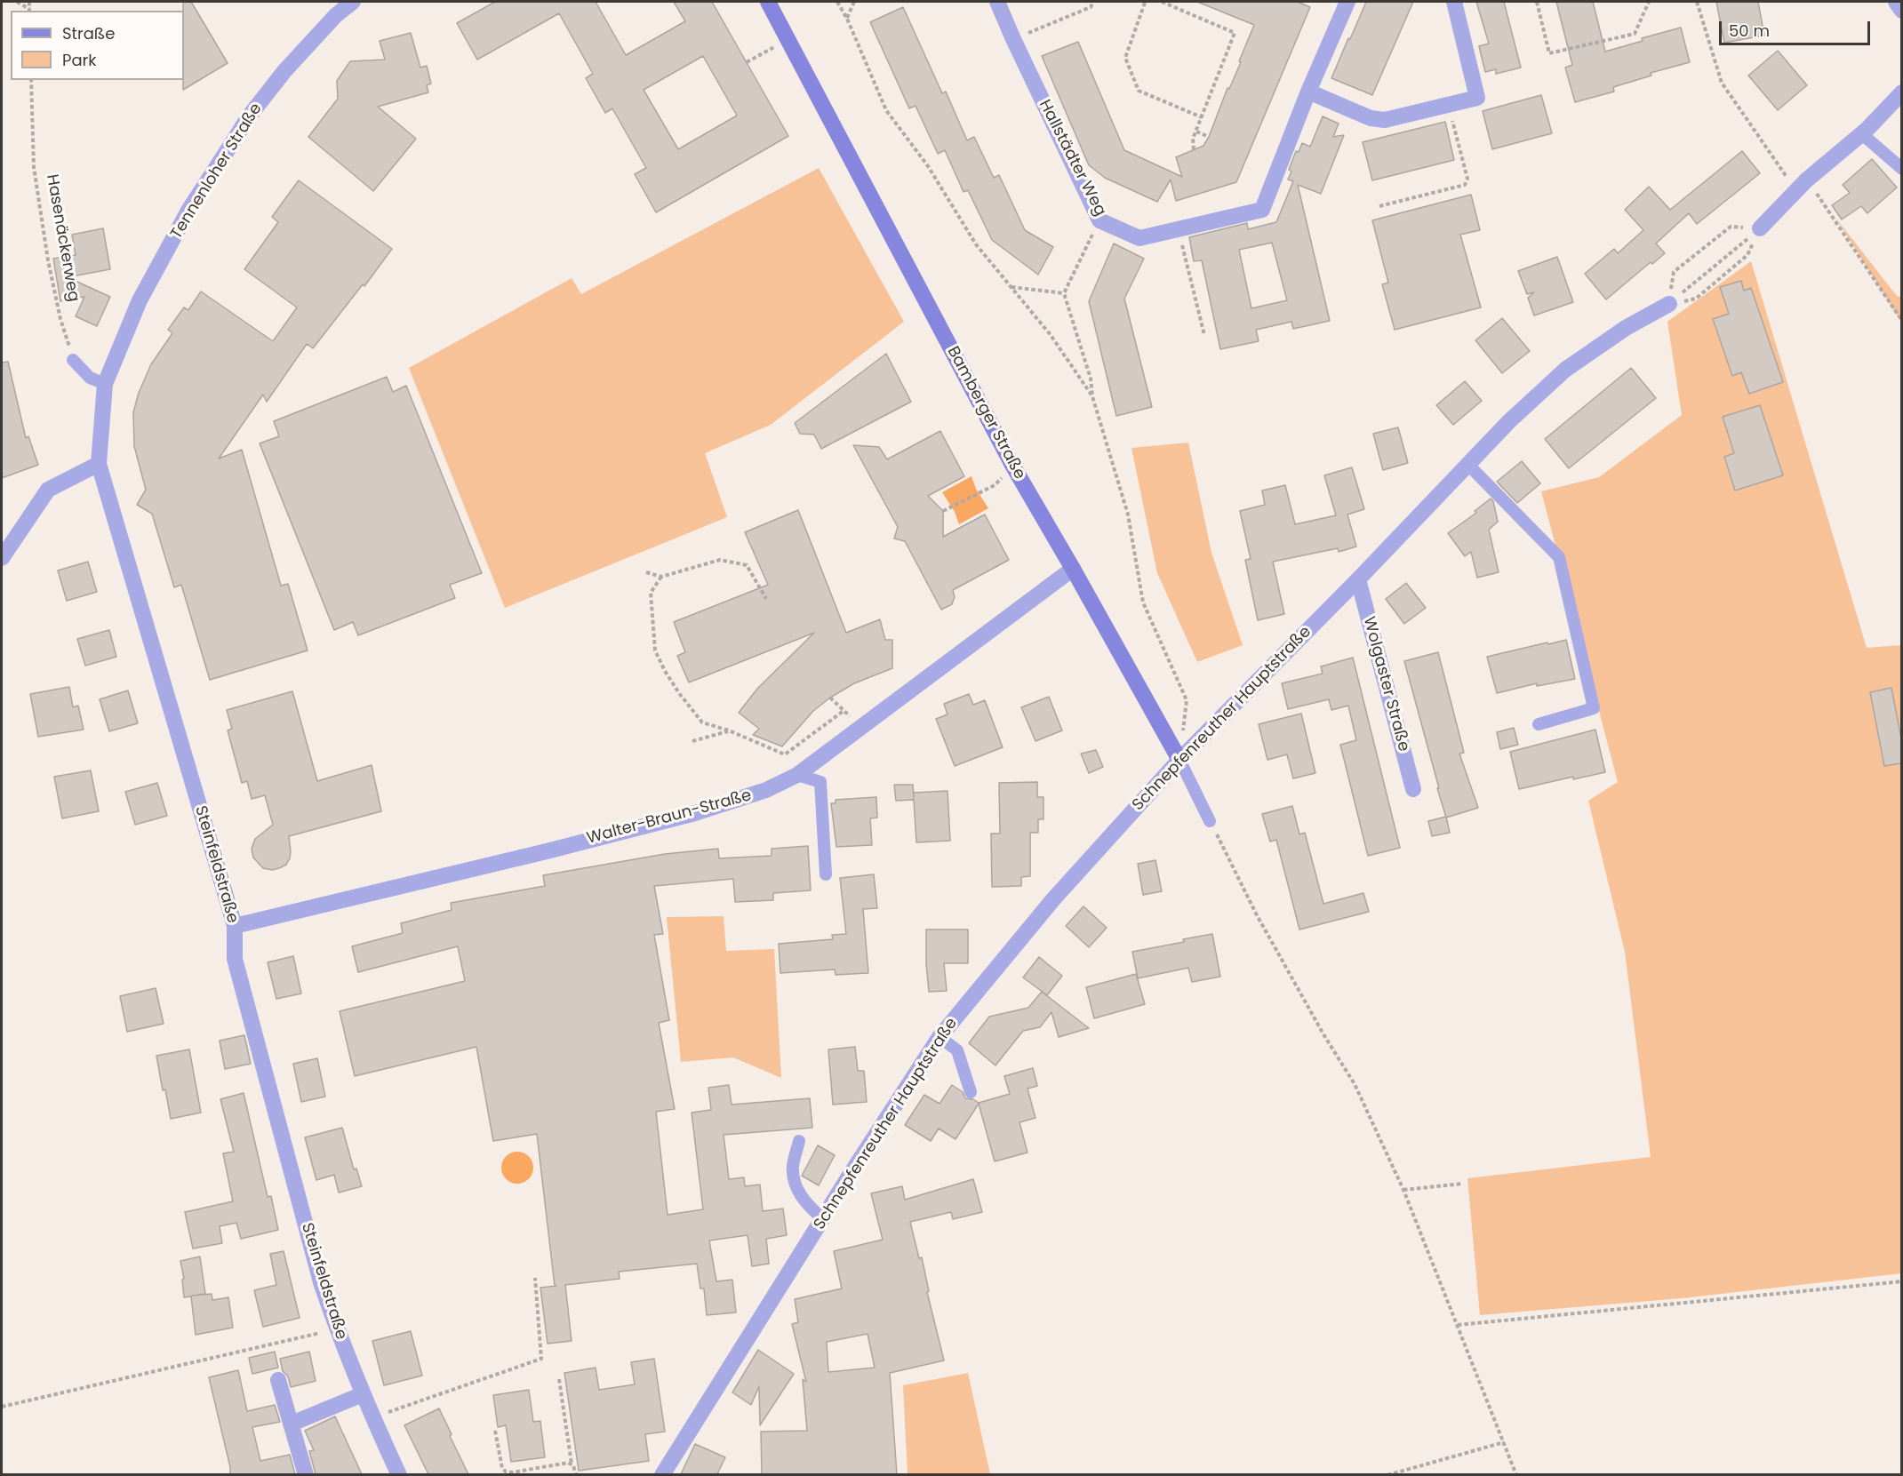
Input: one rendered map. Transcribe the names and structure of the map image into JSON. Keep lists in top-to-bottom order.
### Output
{
  "streets": {
    "street": [
      "Hallstädter Weg",
      "Tennenloher Straße",
      "Bamberger Straße",
      "Wolgaster Straße",
      "Schnepfenreuther Hauptstraße",
      "Walter-Braun-Straße",
      "Steinfeldstraße"
    ],
    "path": ["Hasenäckerweg"]
  },
  "crossings": [
    ["Tennenloher Straße", "Steinfeldstraße"],
    ["Bamberger Straße", "Schnepfenreuther Hauptstraße"],
    ["Bamberger Straße", "Walter-Braun-Straße"],
    ["Wolgaster Straße", "Schnepfenreuther Hauptstraße"],
    ["Walter-Braun-Straße", "Steinfeldstraße"]
  ],
  "legend": ["Straße", "Park"],
  "scale_bar": "50 m"
}
